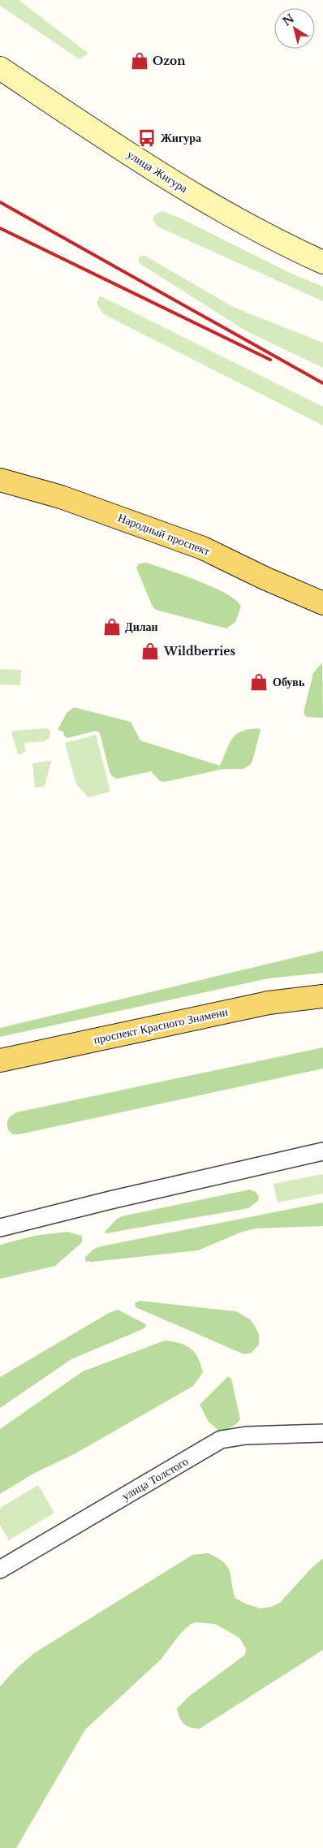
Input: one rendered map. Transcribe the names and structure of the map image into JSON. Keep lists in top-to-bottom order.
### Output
{
  "streets": {
    "main road": ["улица Жигура", "Народный проспект", "проспект Красного Знамени"],
    "street": ["улица Толстого"]
  },
  "places": {
    "shop": [
      "Ozon",
      "Дилан",
      "Wildberries",
      "Обувь"
    ],
    "bus stop": ["Жигура"]
  },
  "north": "top left"
}
